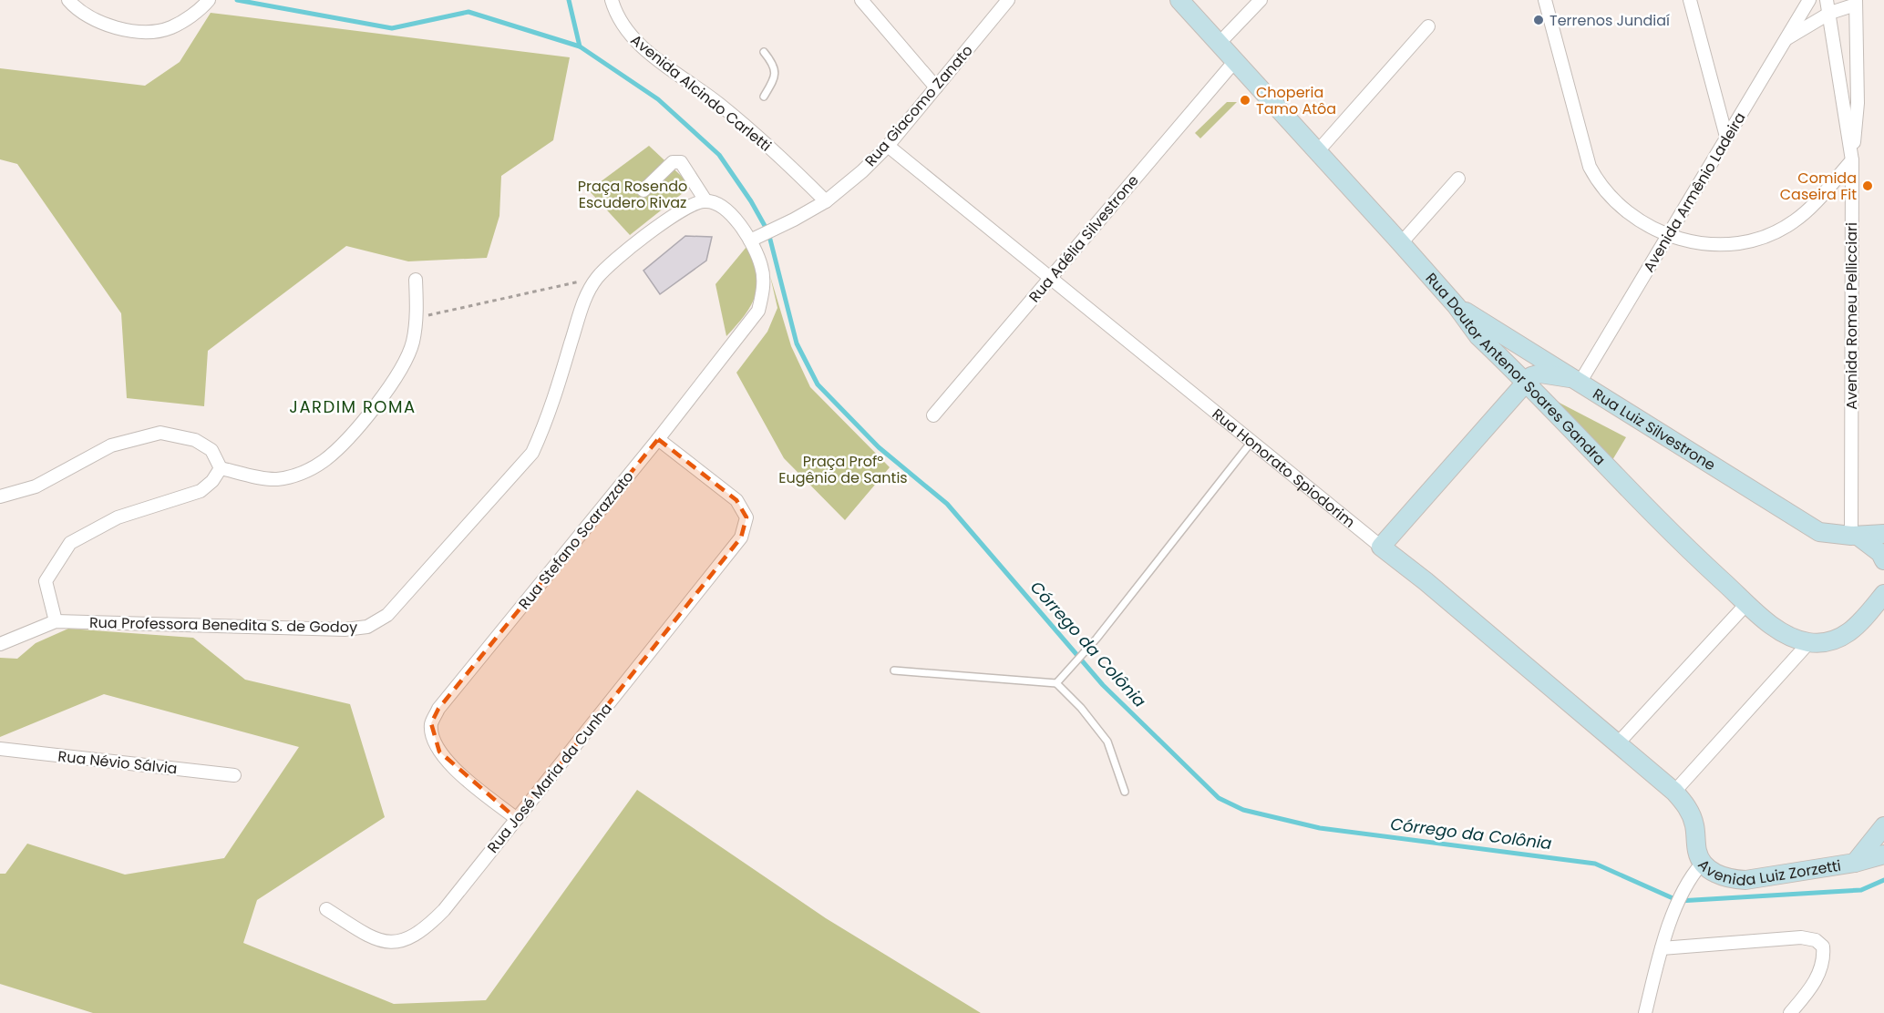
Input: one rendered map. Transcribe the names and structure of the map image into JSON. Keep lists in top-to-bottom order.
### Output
{
  "streets": {
    "main road": [
      "Rua Doutor Antenor Soares Gandra",
      "Rua Luiz Silvestrone",
      "Rua Honorato Spiodorim",
      "Avenida Luiz Zorzetti"
    ],
    "street": [
      "Avenida Alcindo Carletti",
      "Rua Giacomo Zanato",
      "Avenida Armênio Ladeira",
      "Rua Adélia Silvestrone",
      "Avenida Romeu Pellicciari",
      "Rua Stefano Scarazzato",
      "Rua Professora Benedita S. de Godoy",
      "Rua Névio Sálvia",
      "Rua José Maria da Cunha"
    ]
  },
  "crossings": [
    ["Avenida Alcindo Carletti", "Rua Giacomo Zanato"],
    ["Rua Giacomo Zanato", "Rua Honorato Spiodorim"],
    ["Rua Giacomo Zanato", "Rua Stefano Scarazzato"],
    ["Avenida Armênio Ladeira", "Rua Luiz Silvestrone"],
    ["Rua Adélia Silvestrone", "Rua Doutor Antenor Soares Gandra"],
    ["Rua Adélia Silvestrone", "Rua Honorato Spiodorim"],
    ["Avenida Romeu Pellicciari", "Rua Luiz Silvestrone"],
    ["Rua Doutor Antenor Soares Gandra", "Rua Luiz Silvestrone"],
    ["Rua Honorato Spiodorim", "Avenida Luiz Zorzetti"],
    ["Rua Stefano Scarazzato", "Rua José Maria da Cunha"]
  ],
  "districts": ["JARDIM ROMA"],
  "water": ["Córrego da Colônia"],
  "parks": ["Praça Rosendo Escudero Rivaz", "Praça Profº Eugênio de Santis"],
  "places": ["Terrenos Jundiaí", "Choperia Tamo Atôa", "Comida Caseira Fit"]
}
